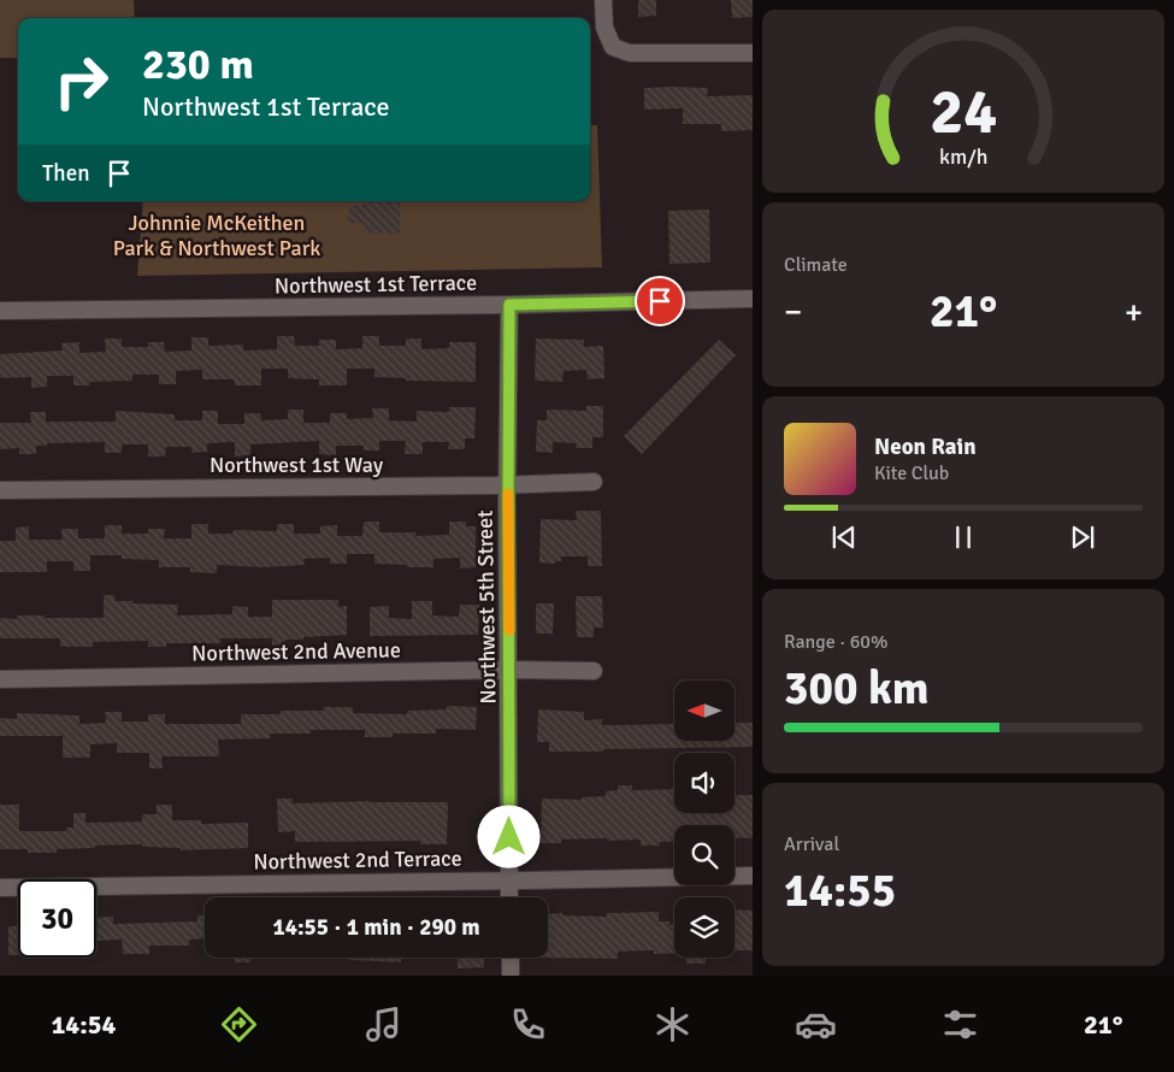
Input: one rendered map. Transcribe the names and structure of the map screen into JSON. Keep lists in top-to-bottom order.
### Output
{
  "streets": {
    "street": [
      "Northwest 1st Terrace",
      "Northwest 1st Way",
      "Northwest 5th Street",
      "Northwest 2nd Avenue",
      "Northwest 2nd Terrace"
    ]
  },
  "crossings": [
    ["Northwest 1st Terrace", "Northwest 5th Street"],
    ["Northwest 1st Way", "Northwest 5th Street"],
    ["Northwest 5th Street", "Northwest 2nd Avenue"],
    ["Northwest 5th Street", "Northwest 2nd Terrace"]
  ],
  "parks": ["Johnnie McKeithen Park & Northwest Park"],
  "north": "left",
  "page": {
    "turn": ["230 m", "Northwest 1st Terrace"],
    "then": "Then",
    "tile": [
      "Climate",
      ["Range · 60%", "300 km"],
      ["Arrival", "14:55"]
    ],
    "heat": ["−", "21°", "+"],
    "song": ["Neon Rain", "Kite Club"],
    "limit": "30",
    "trip": "14:55 · 1 min · 290 m",
    "tabs": ["14:54", "21°"],
    "gauge": ["24", "km/h"]
  }
}
